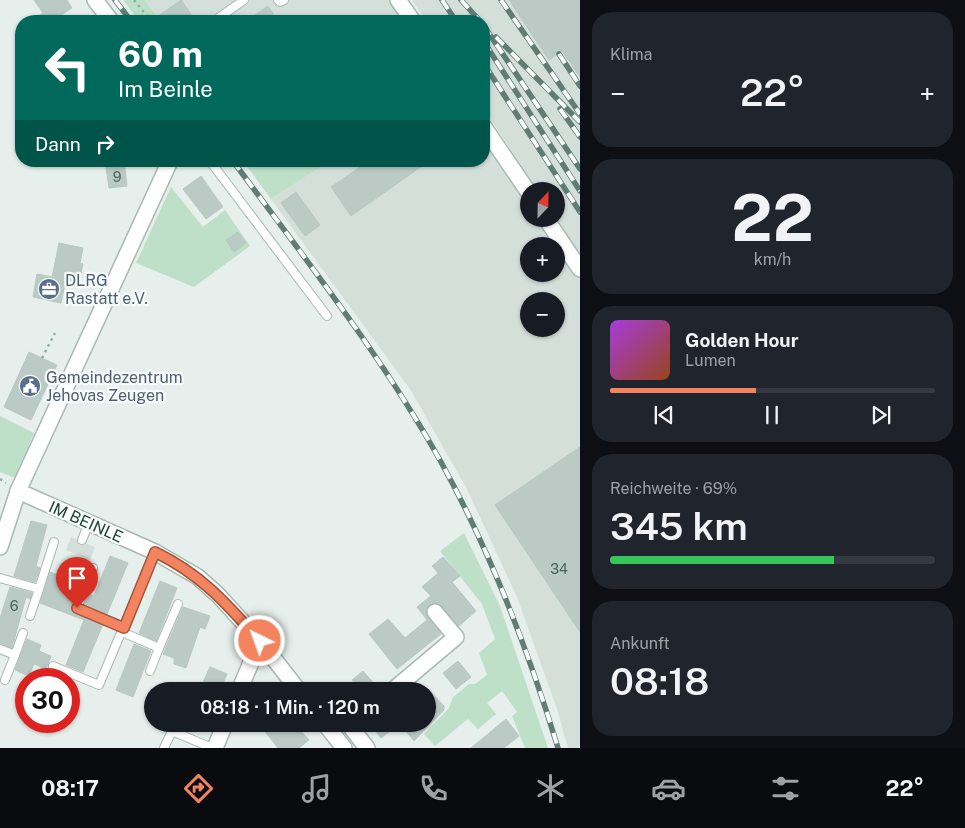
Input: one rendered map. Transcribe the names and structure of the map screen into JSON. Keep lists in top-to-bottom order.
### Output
{
  "streets": {
    "street": ["IM BEINLE"]
  },
  "places": {
    "office": ["DLRG Rastatt e.V."],
    "public building": ["Gemeindezentrum Jehovas Zeugen"]
  },
  "house_numbers": ["9", "34", "6"],
  "north": "top",
  "page": {
    "tile": [
      "Klima",
      ["22", "km/h"],
      ["Reichweite · 69%", "345 km"],
      ["Ankunft", "08:18"]
    ],
    "turn": ["60 m", "Im Beinle"],
    "heat": ["−", "22°", "+"],
    "then": "Dann",
    "map_buttons": ["+", "−"],
    "song": ["Golden Hour", "Lumen"],
    "limit": "30",
    "trip": "08:18 · 1 Min. · 120 m",
    "tabs": ["08:17", "22°"]
  }
}
